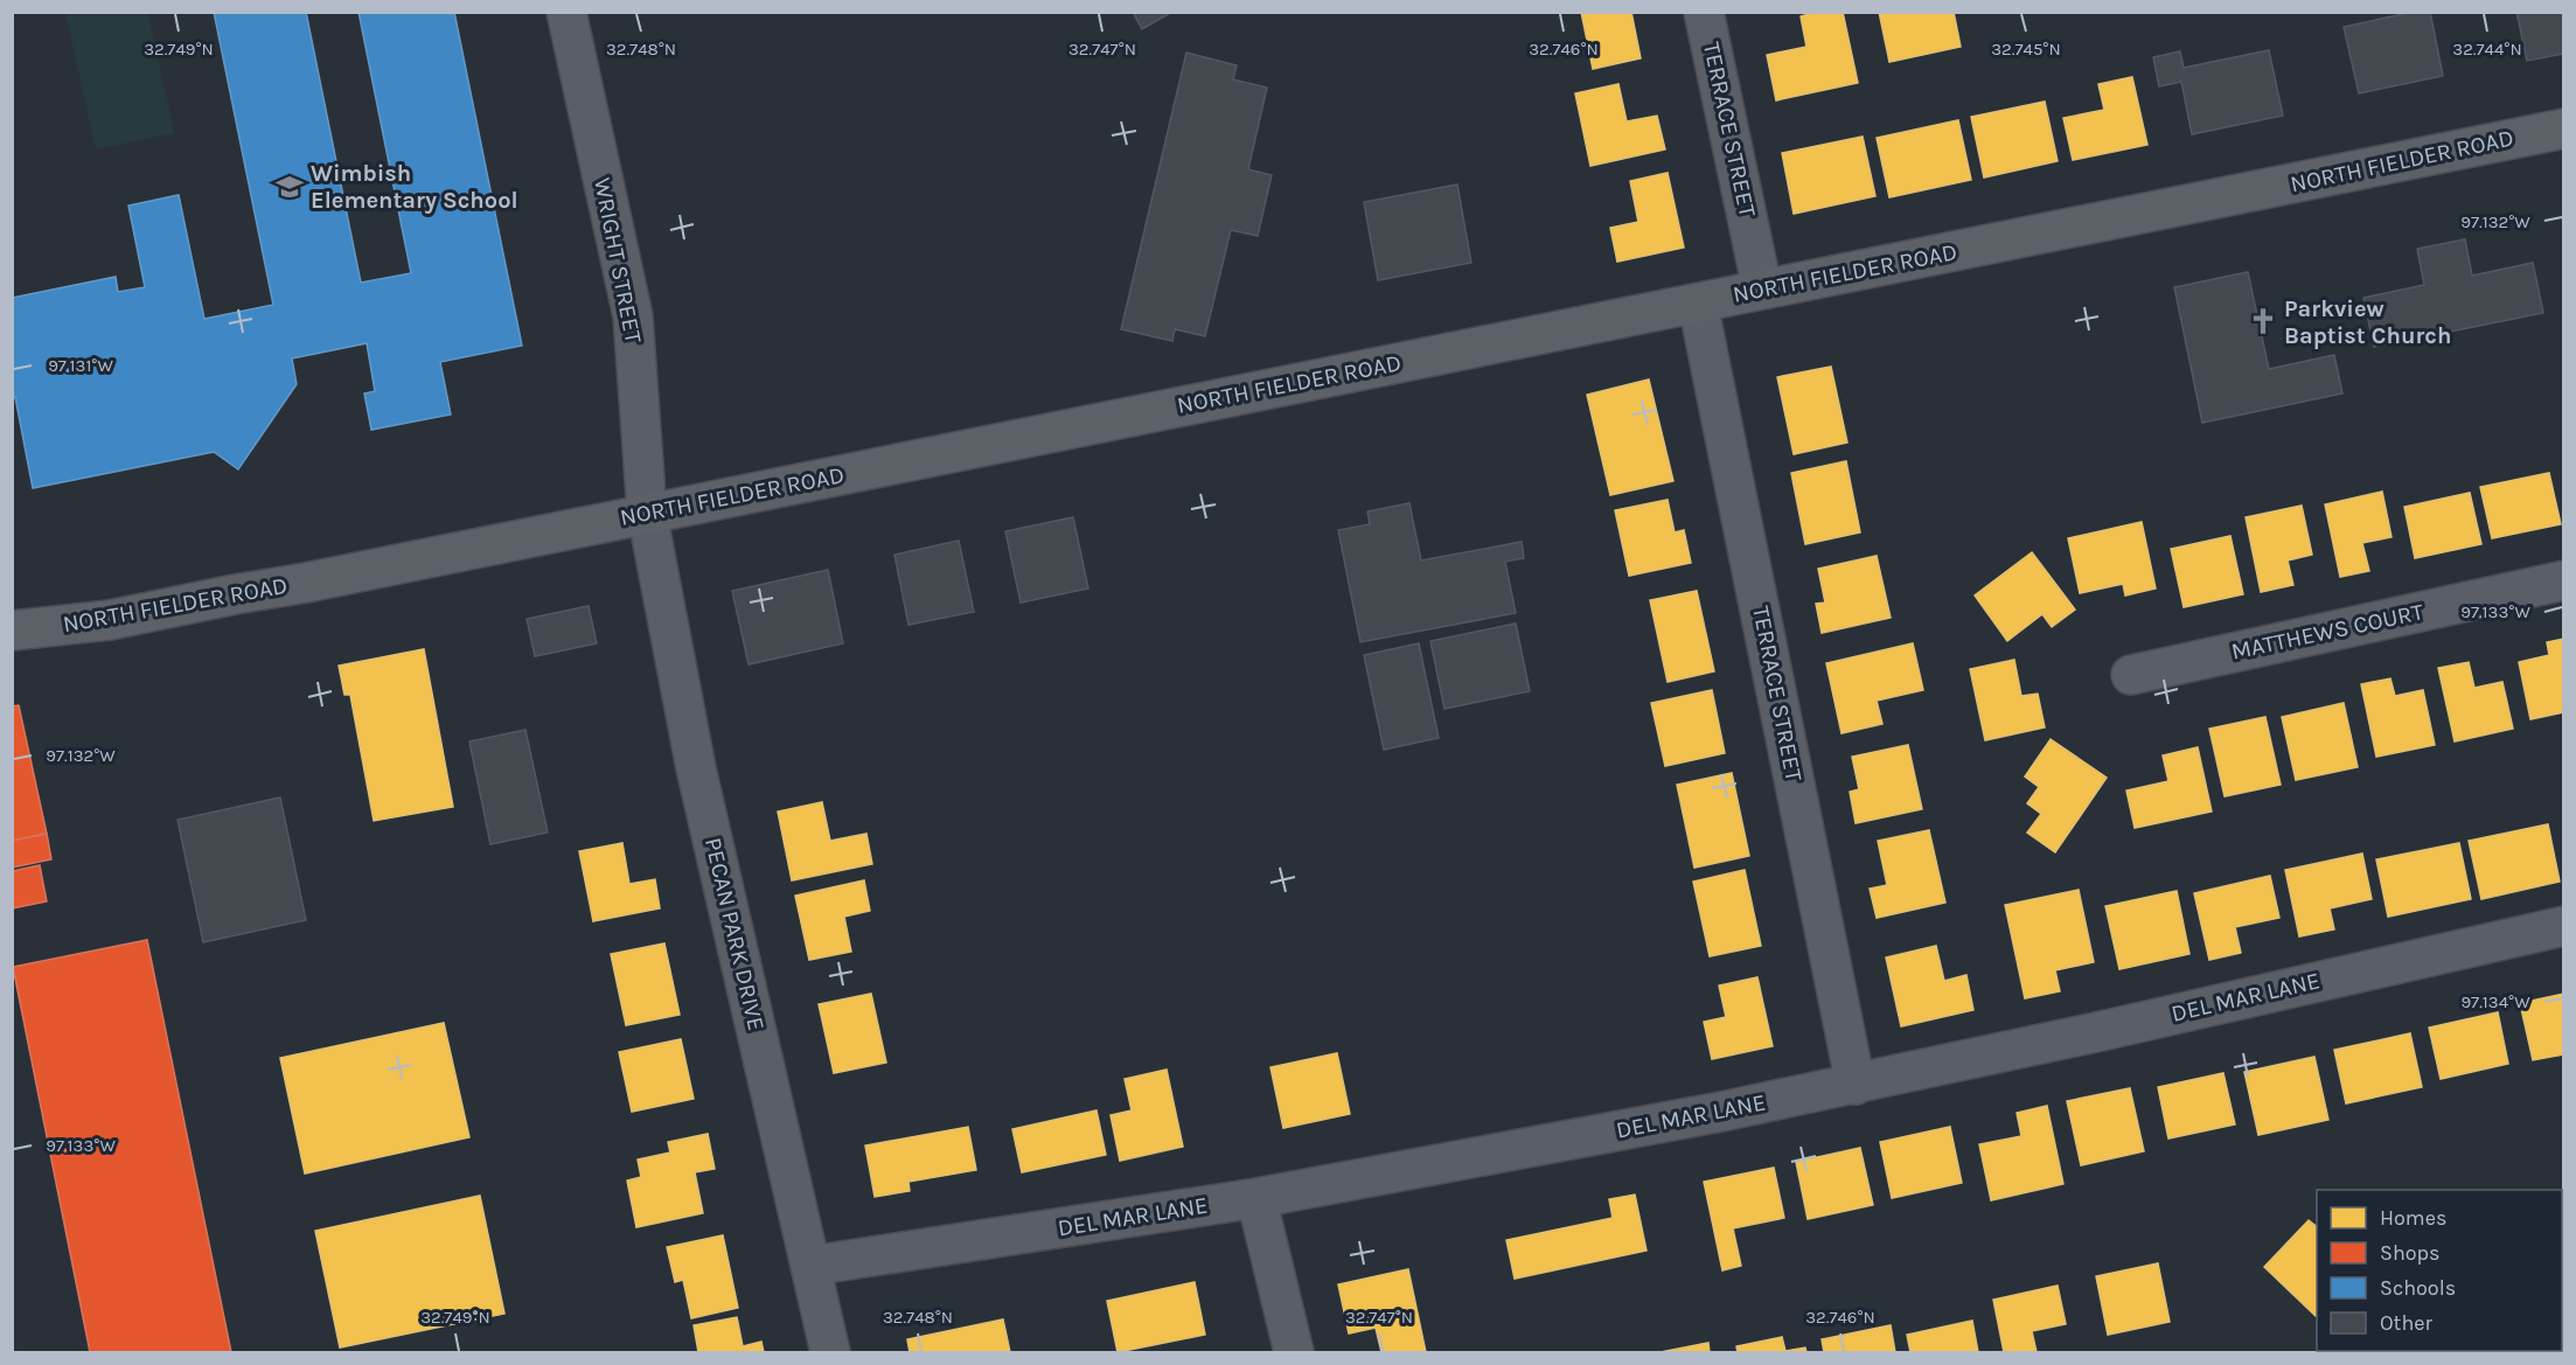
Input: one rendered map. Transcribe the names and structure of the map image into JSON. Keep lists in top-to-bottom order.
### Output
{
  "streets": {
    "main road": ["NORTH FIELDER ROAD"],
    "street": [
      "TERRACE STREET",
      "WRIGHT STREET",
      "MATTHEWS COURT",
      "PECAN PARK DRIVE",
      "DEL MAR LANE"
    ]
  },
  "crossings": [
    ["TERRACE STREET", "NORTH FIELDER ROAD"],
    ["TERRACE STREET", "DEL MAR LANE"],
    ["NORTH FIELDER ROAD", "WRIGHT STREET"],
    ["NORTH FIELDER ROAD", "PECAN PARK DRIVE"],
    ["WRIGHT STREET", "PECAN PARK DRIVE"],
    ["PECAN PARK DRIVE", "DEL MAR LANE"]
  ],
  "places": {
    "school or university": ["Wimbish Elementary School"],
    "church": ["Parkview Baptist Church"]
  },
  "legend": [
    "Homes",
    "Shops",
    "Schools",
    "Other"
  ],
  "coordinates": [
    "32.749°N",
    "32.748°N",
    "32.747°N",
    "32.745°N",
    "32.746°N",
    "32.744°N",
    "97.132°W",
    "97.131°W",
    "97.133°W",
    "97.134°W"
  ]
}
